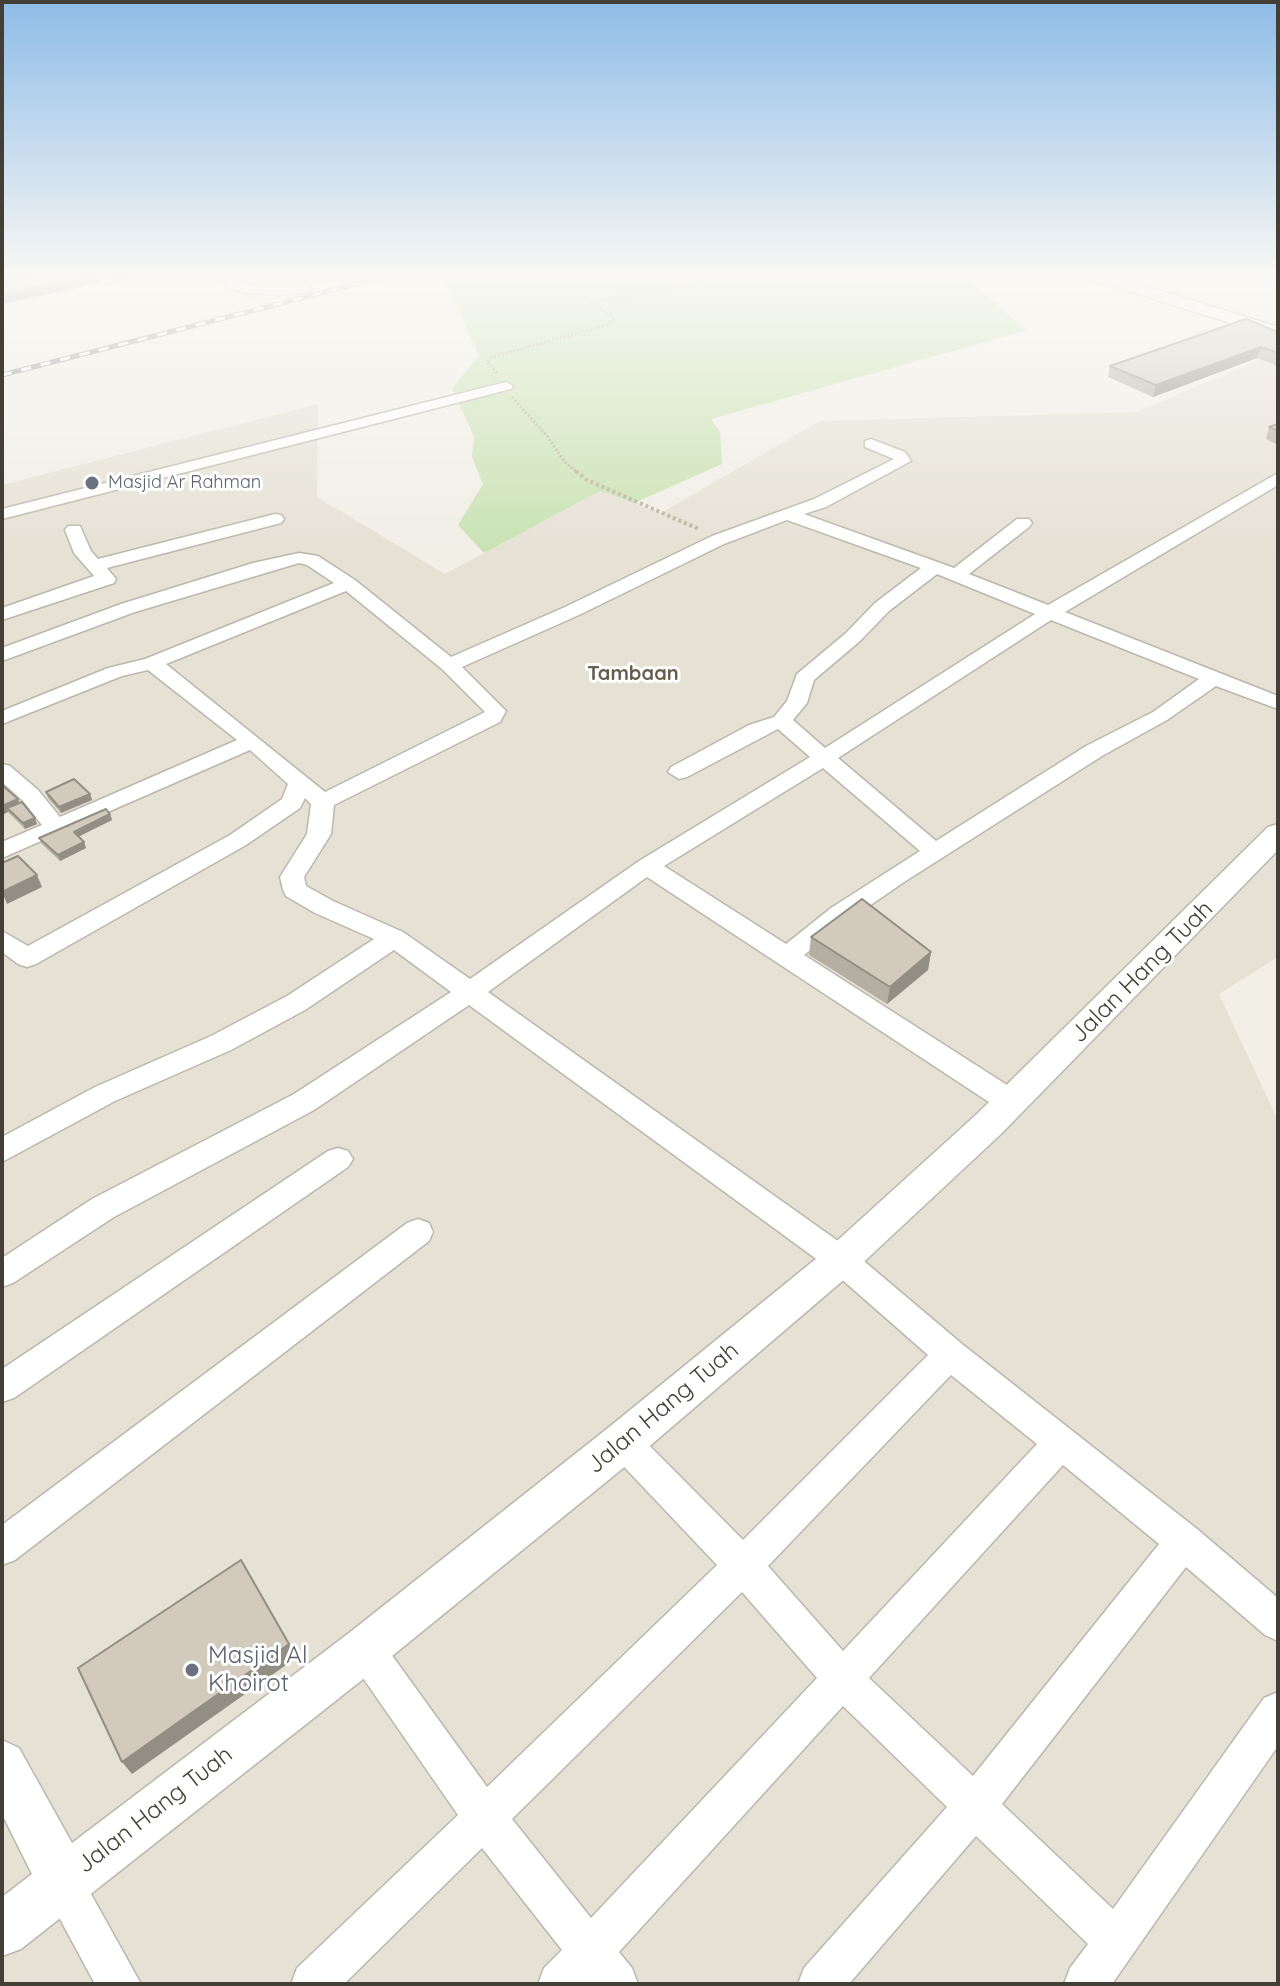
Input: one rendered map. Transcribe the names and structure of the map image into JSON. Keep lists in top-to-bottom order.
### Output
{
  "streets": {
    "street": ["Jalan Hang Tuah"]
  },
  "districts": ["Tambaan"],
  "places": ["Masjid Ar Rahman", "Masjid Al Khoirot"]
}
